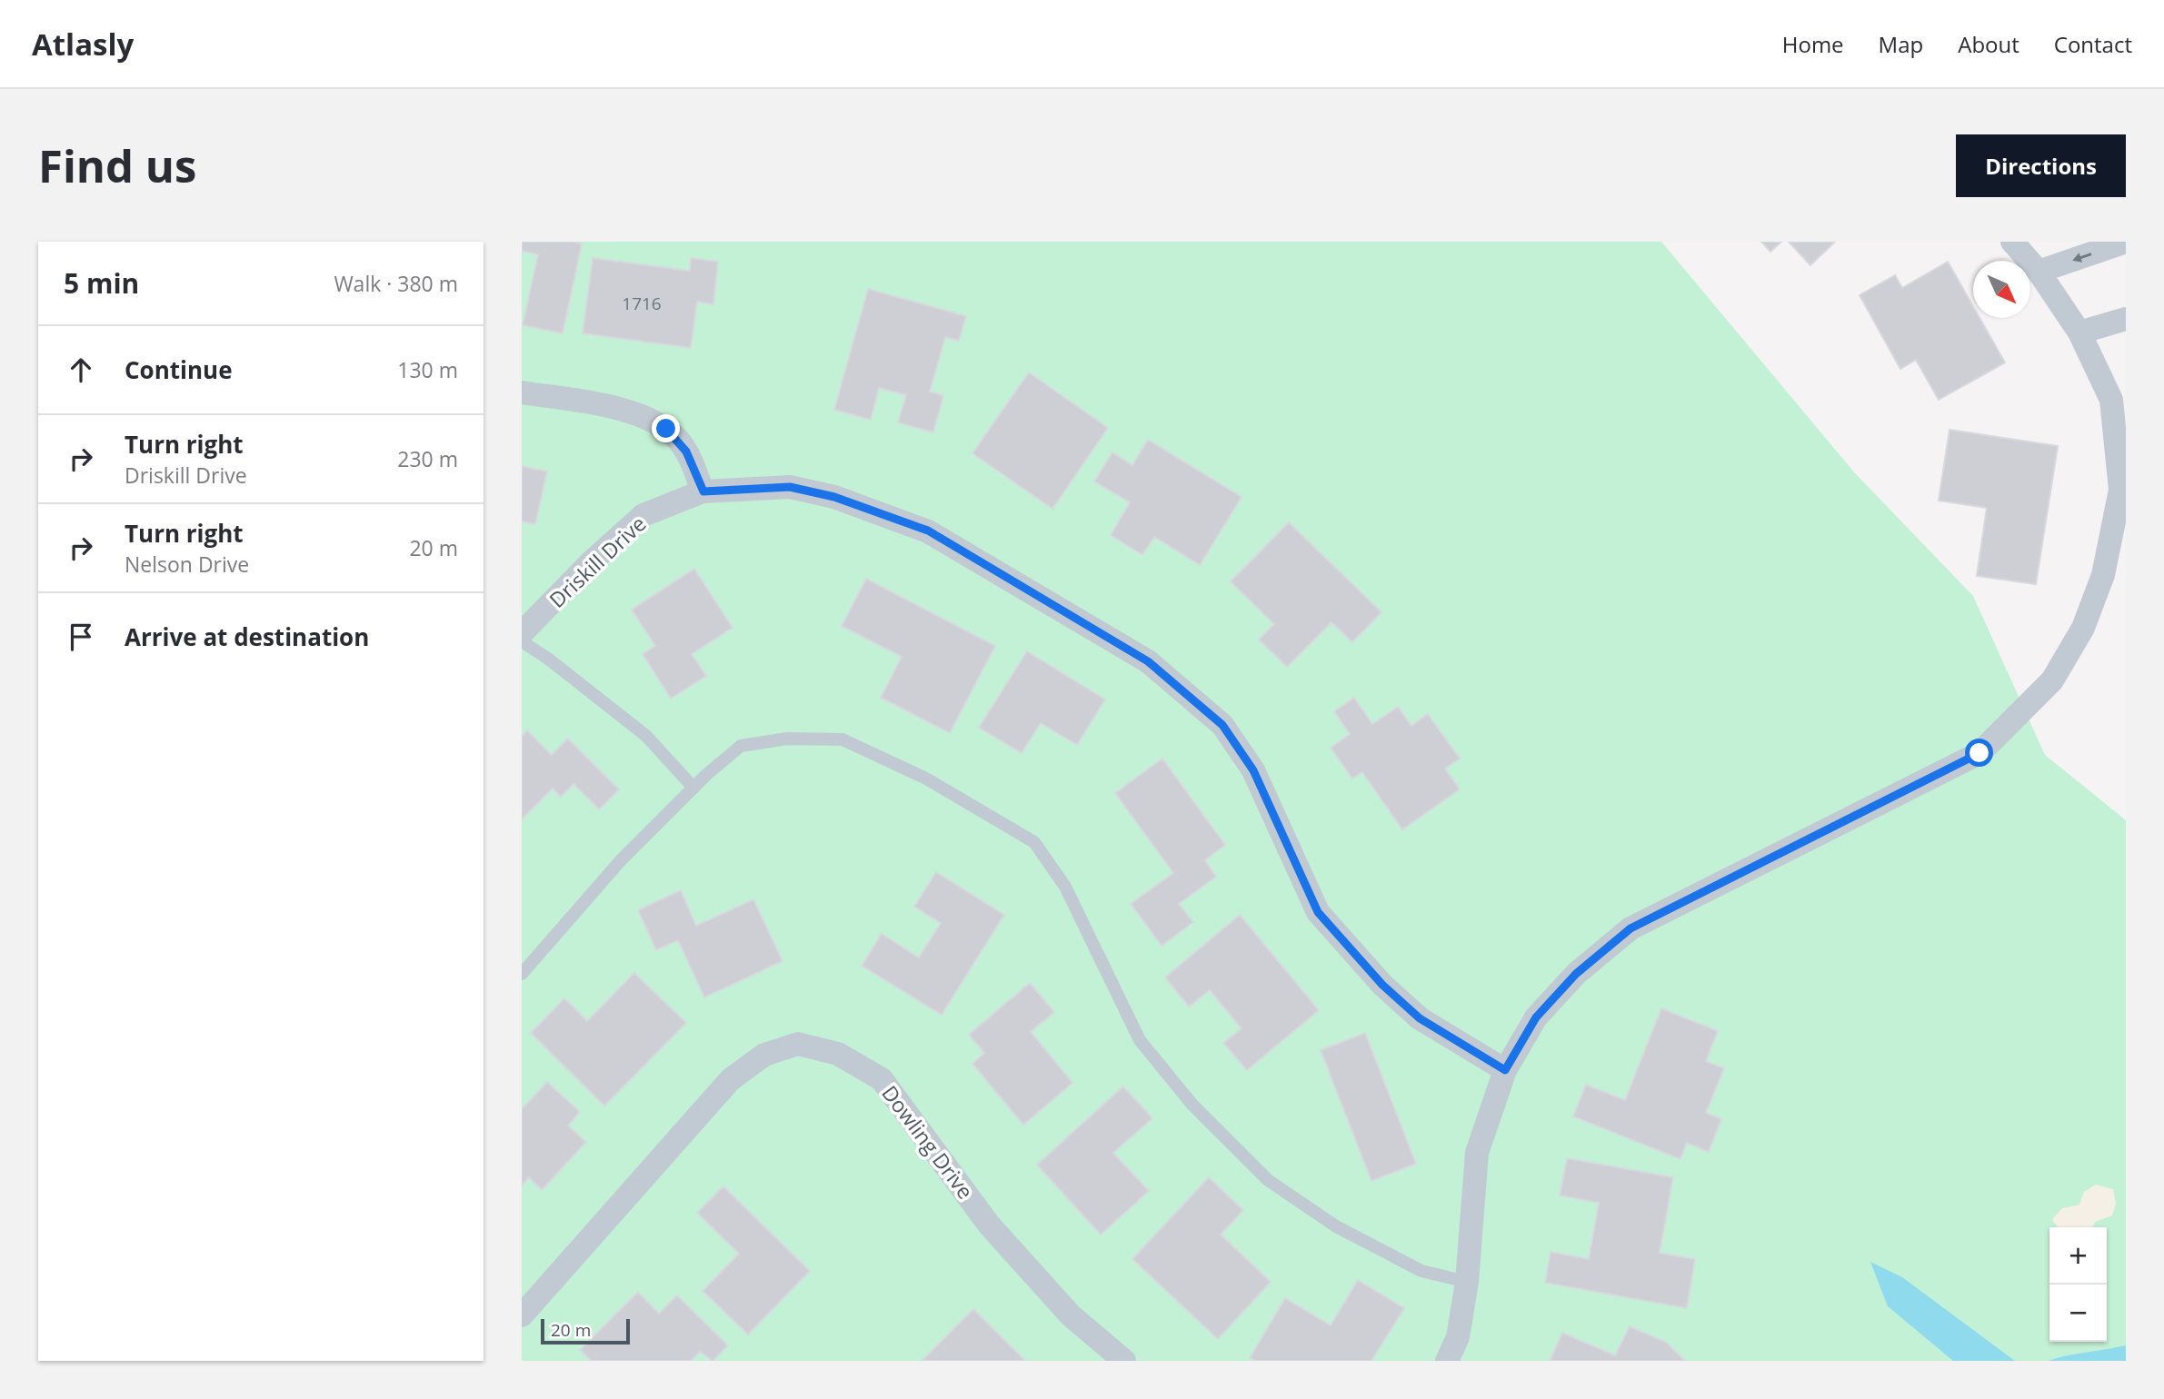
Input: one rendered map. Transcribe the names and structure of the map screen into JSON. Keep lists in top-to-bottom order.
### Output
{
  "streets": {
    "street": ["Driskill Drive", "Dowling Drive"]
  },
  "house_numbers": ["1716"],
  "scale_bar": "20 m",
  "north": "bottom right",
  "page": {
    "header": "Atlasly",
    "nav": [
      "Home",
      "Map",
      "About",
      "Contact"
    ],
    "buttons": "Directions",
    "title": "Find us",
    "heading": ["5 min", "Walk · 380 m"],
    "list": [
      ["Continue", "130 m"],
      ["Turn right", "Driskill Drive", "230 m"],
      ["Turn right", "Nelson Drive", "20 m"],
      "Arrive at destination"
    ],
    "map_buttons": ["+", "−"],
    "scale": "20 m"
  }
}
